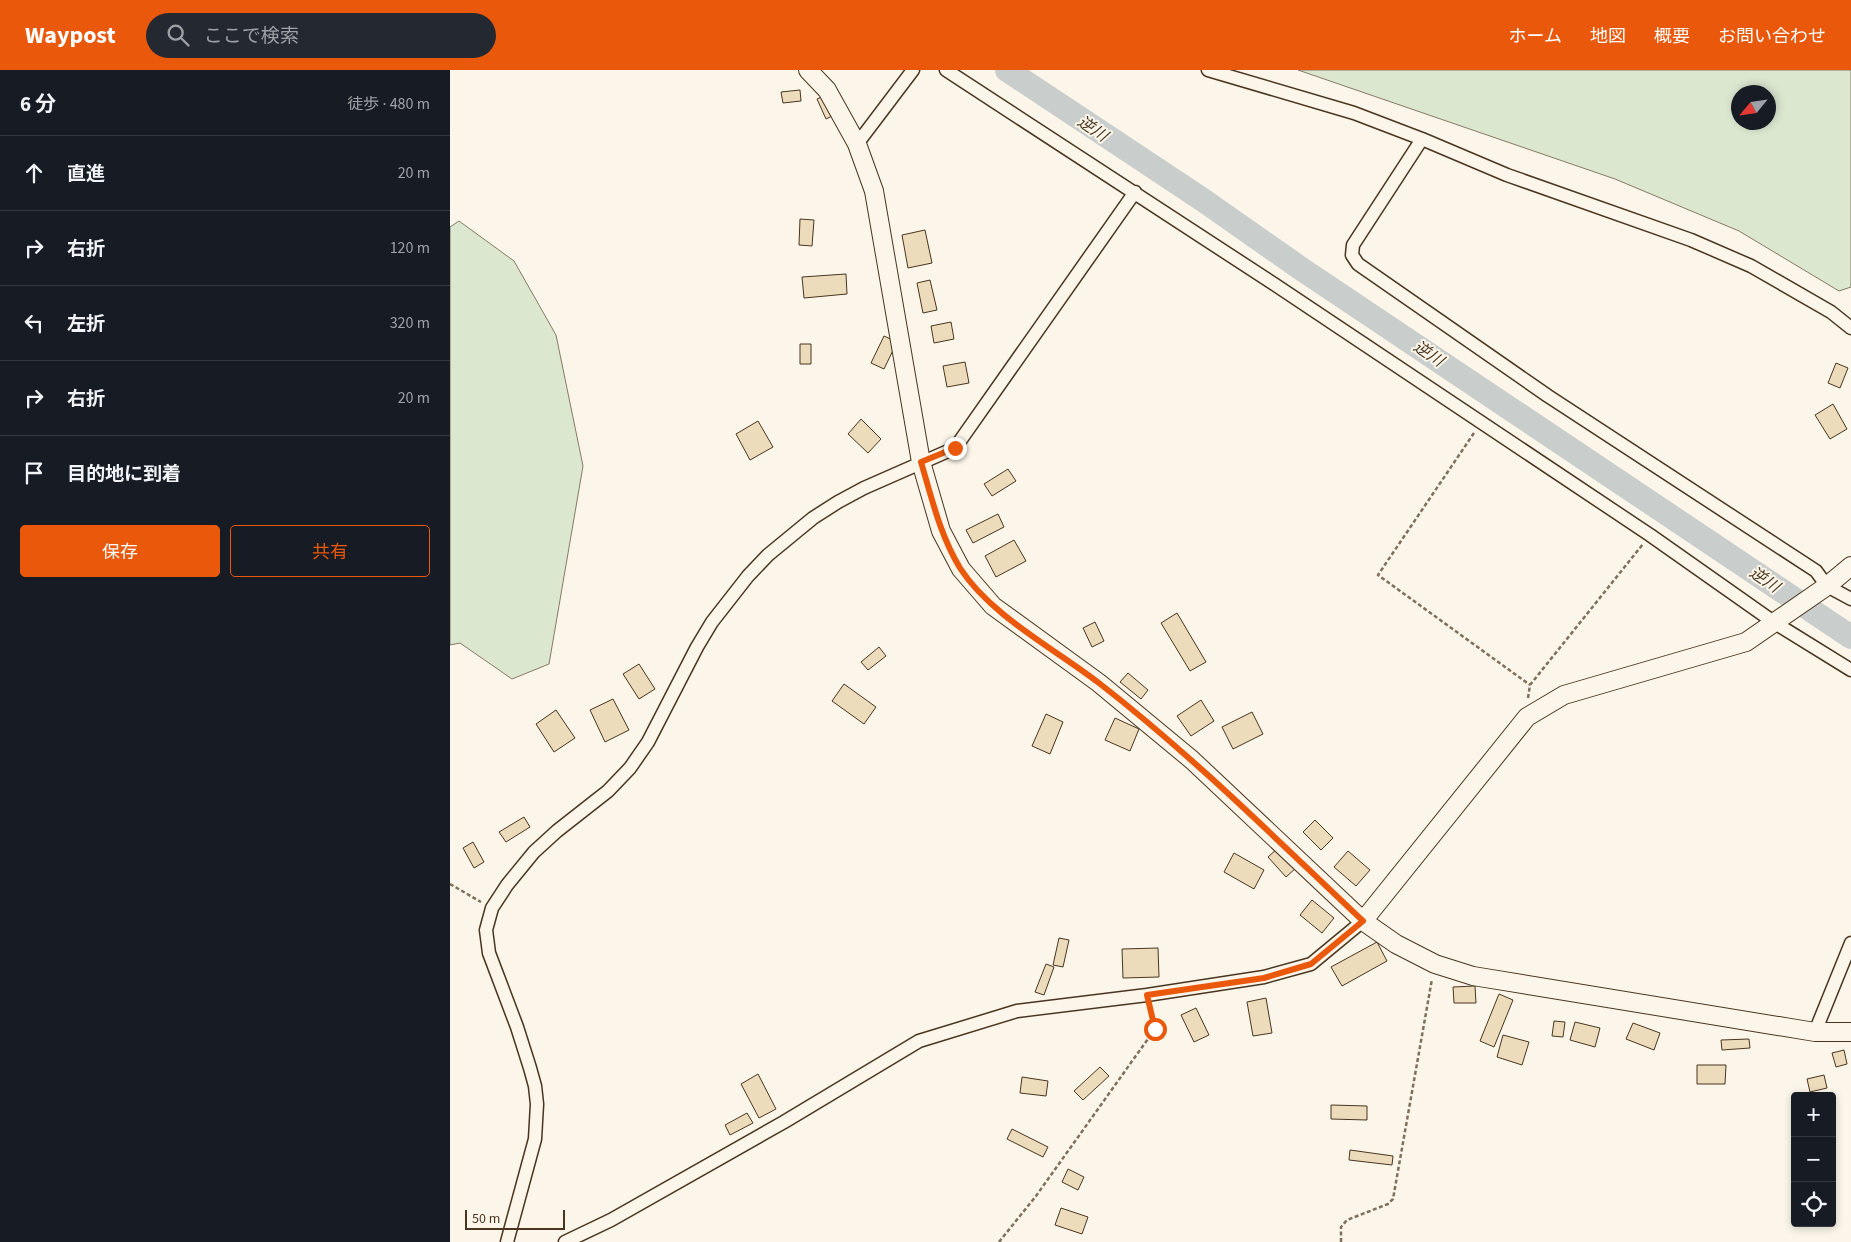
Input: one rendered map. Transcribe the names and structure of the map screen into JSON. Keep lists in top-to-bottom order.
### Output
{
  "water": ["逆川"],
  "scale_bar": "50 m",
  "north": "bottom left",
  "page": {
    "header": "Waypost",
    "search": "ここで検索",
    "nav": [
      "ホーム",
      "地図",
      "概要",
      "お問い合わせ"
    ],
    "heading": ["6 分", "徒歩 · 480 m"],
    "list": [
      ["直進", "20 m"],
      ["右折", "120 m"],
      ["左折", "320 m"],
      ["右折", "20 m"],
      "目的地に到着"
    ],
    "buttons": ["保存", "共有"],
    "map_buttons": ["+", "−"],
    "scale": "50 m"
  }
}
